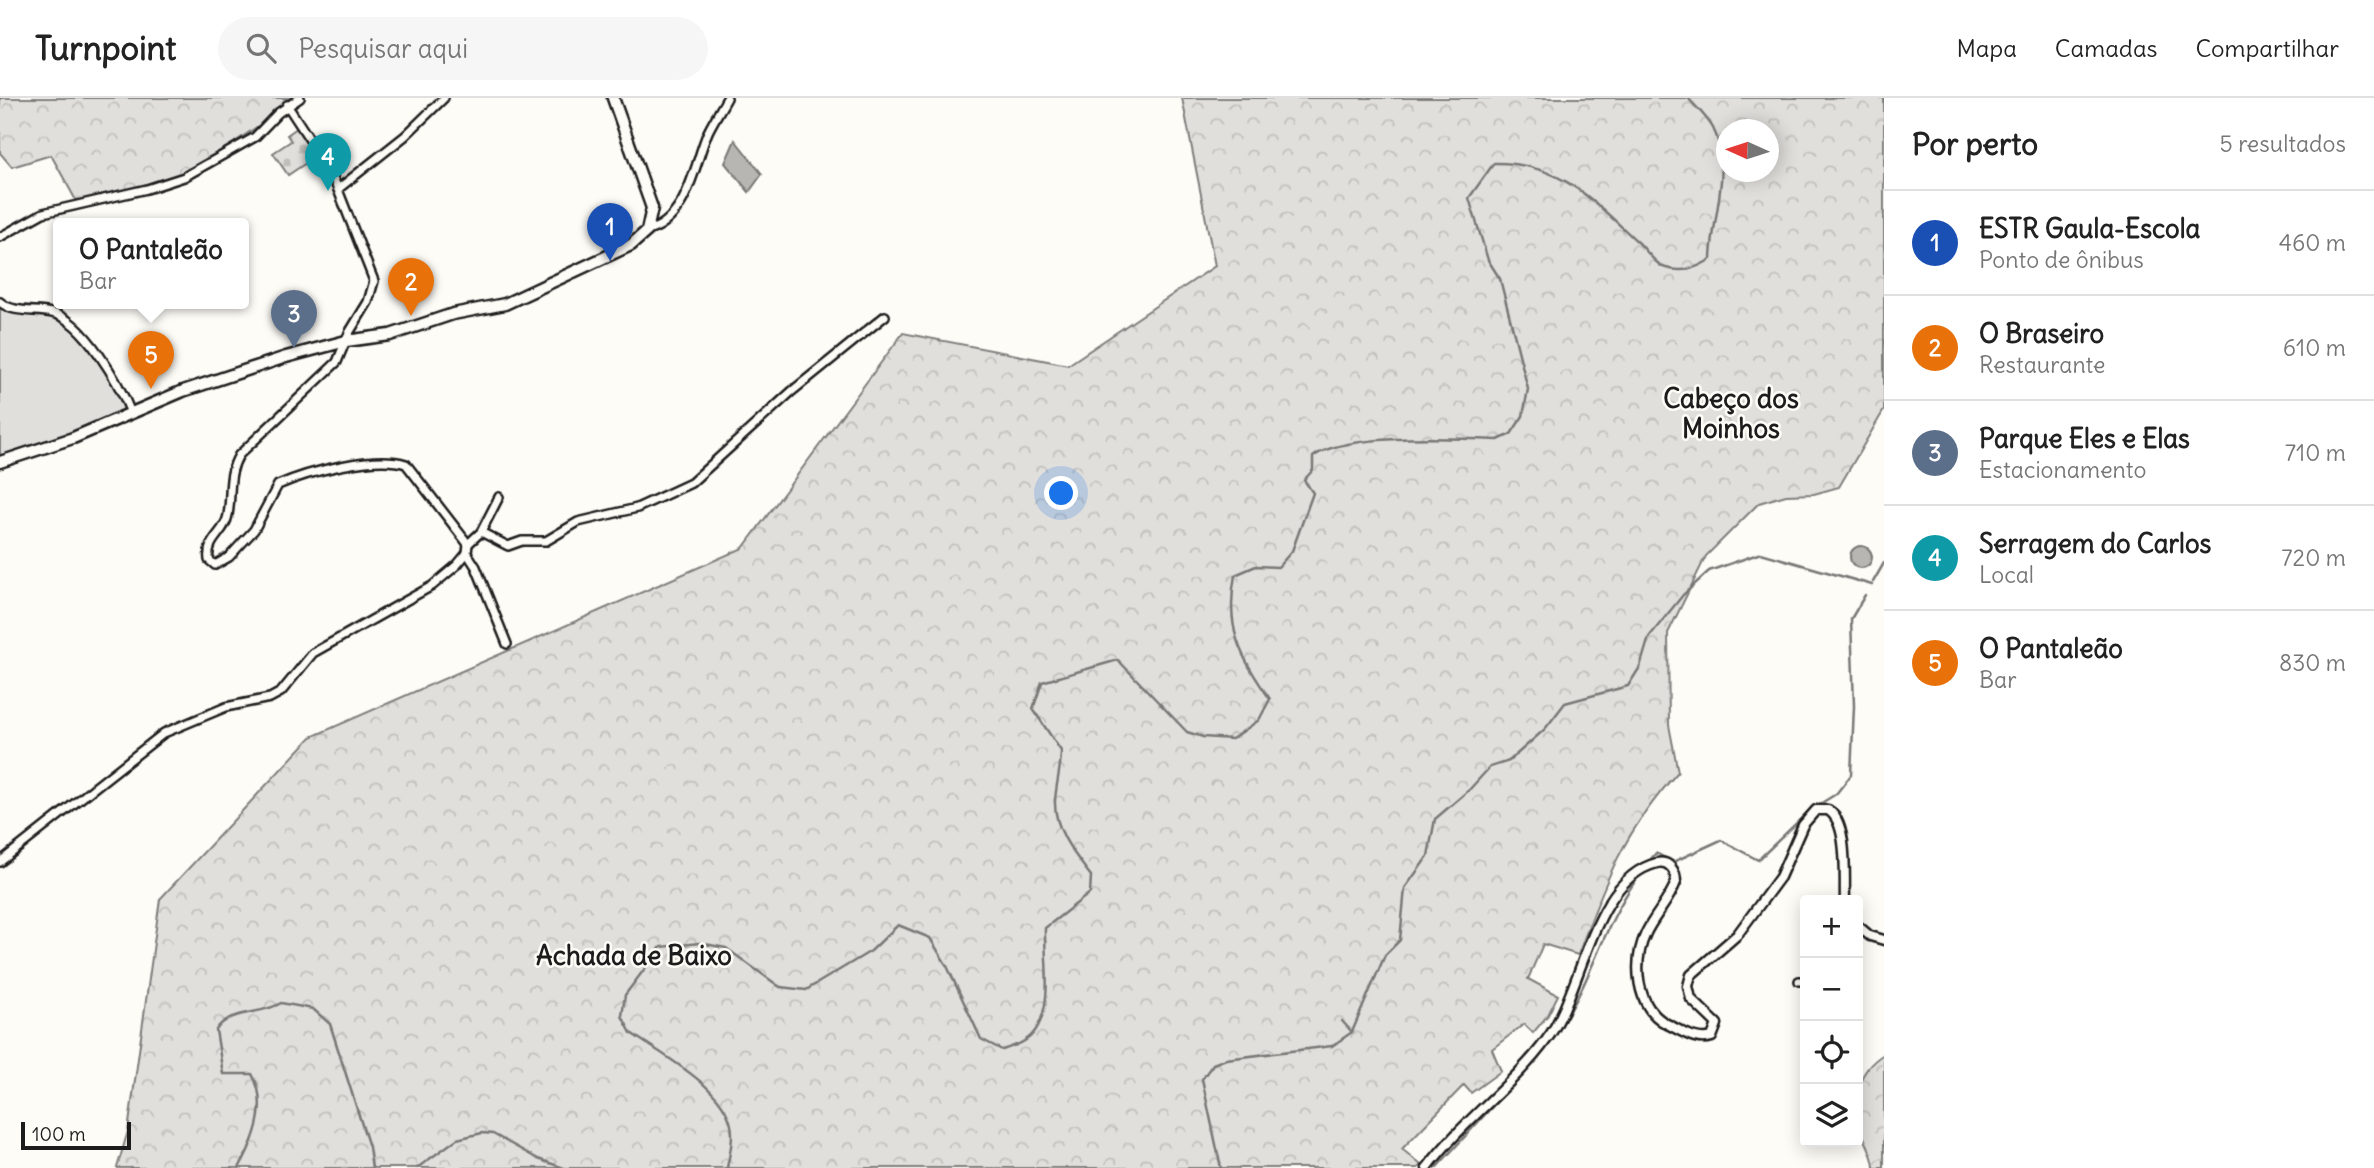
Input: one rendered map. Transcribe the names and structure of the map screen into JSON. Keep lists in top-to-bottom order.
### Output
{
  "districts": ["Cabeço dos Moinhos", "Achada de Baixo"],
  "scale_bar": "100 m",
  "north": "left",
  "page": {
    "header": "Turnpoint",
    "search": "Pesquisar aqui",
    "nav": ["Mapa", "Camadas", "Compartilhar"],
    "heading": ["Por perto", "5 resultados"],
    "pins": [
      "4",
      "1",
      "2",
      "3",
      "5"
    ],
    "list": [
      {
        "mark": "1",
        "name": "ESTR Gaula-Escola",
        "note": "Ponto de ônibus",
        "value": "460 m"
      },
      {
        "mark": "2",
        "name": "O Braseiro",
        "note": "Restaurante",
        "value": "610 m"
      },
      {
        "mark": "3",
        "name": "Parque Eles e Elas",
        "note": "Estacionamento",
        "value": "710 m"
      },
      {
        "mark": "4",
        "name": "Serragem do Carlos",
        "note": "Local",
        "value": "720 m"
      },
      {
        "mark": "5",
        "name": "O Pantaleão",
        "note": "Bar",
        "value": "830 m"
      }
    ],
    "popup": ["O Pantaleão", "Bar"],
    "map_buttons": ["+", "−"],
    "scale": "100 m"
  }
}
